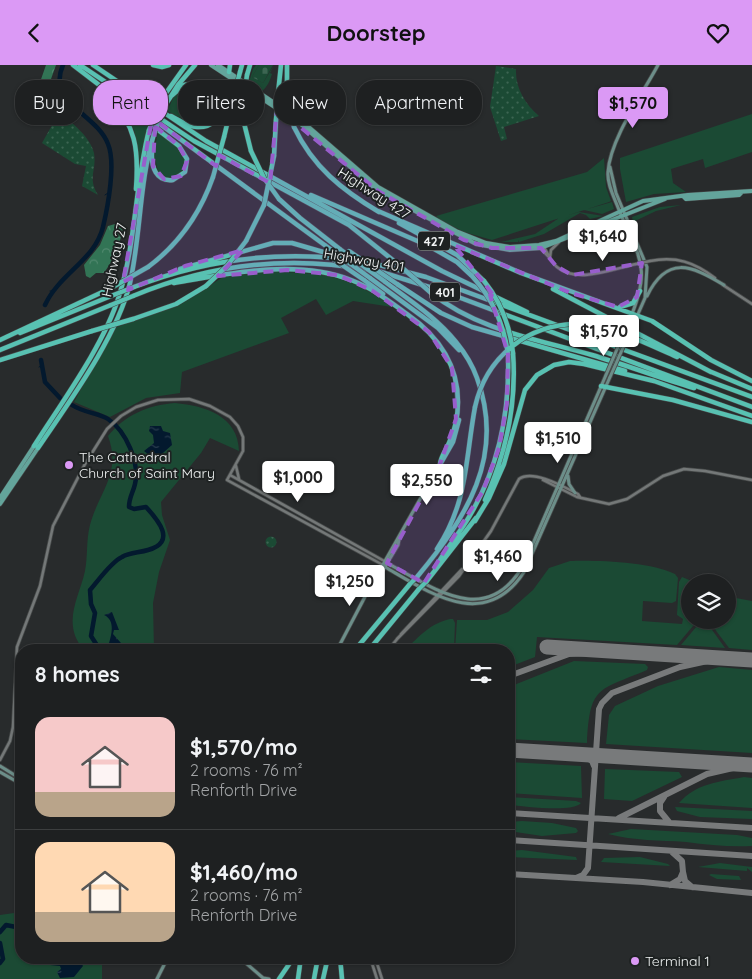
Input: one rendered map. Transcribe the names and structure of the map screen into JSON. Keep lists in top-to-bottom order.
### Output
{
  "streets": {
    "highway": [
      "Highway 427",
      "427",
      "Highway 27",
      "Highway 401",
      "401"
    ]
  },
  "crossings": [
    ["Highway 401", "401"]
  ],
  "places": ["The Cathedral Church of Saint Mary", "Terminal 1"],
  "page": {
    "header": "Doorstep",
    "chip": [
      "Buy",
      "Rent",
      "Filters",
      "New",
      "Apartment"
    ],
    "price": [
      "$1,570",
      "$1,640",
      "$1,570",
      "$1,510",
      "$1,000",
      "$2,550",
      "$1,460",
      "$1,250"
    ],
    "heading": "8 homes",
    "list": [
      {
        "name": "$1,570/mo",
        "note": "2 rooms · 76 m² · Renforth Drive"
      },
      {
        "name": "$1,460/mo",
        "note": "2 rooms · 76 m² · Renforth Drive"
      }
    ]
  }
}
